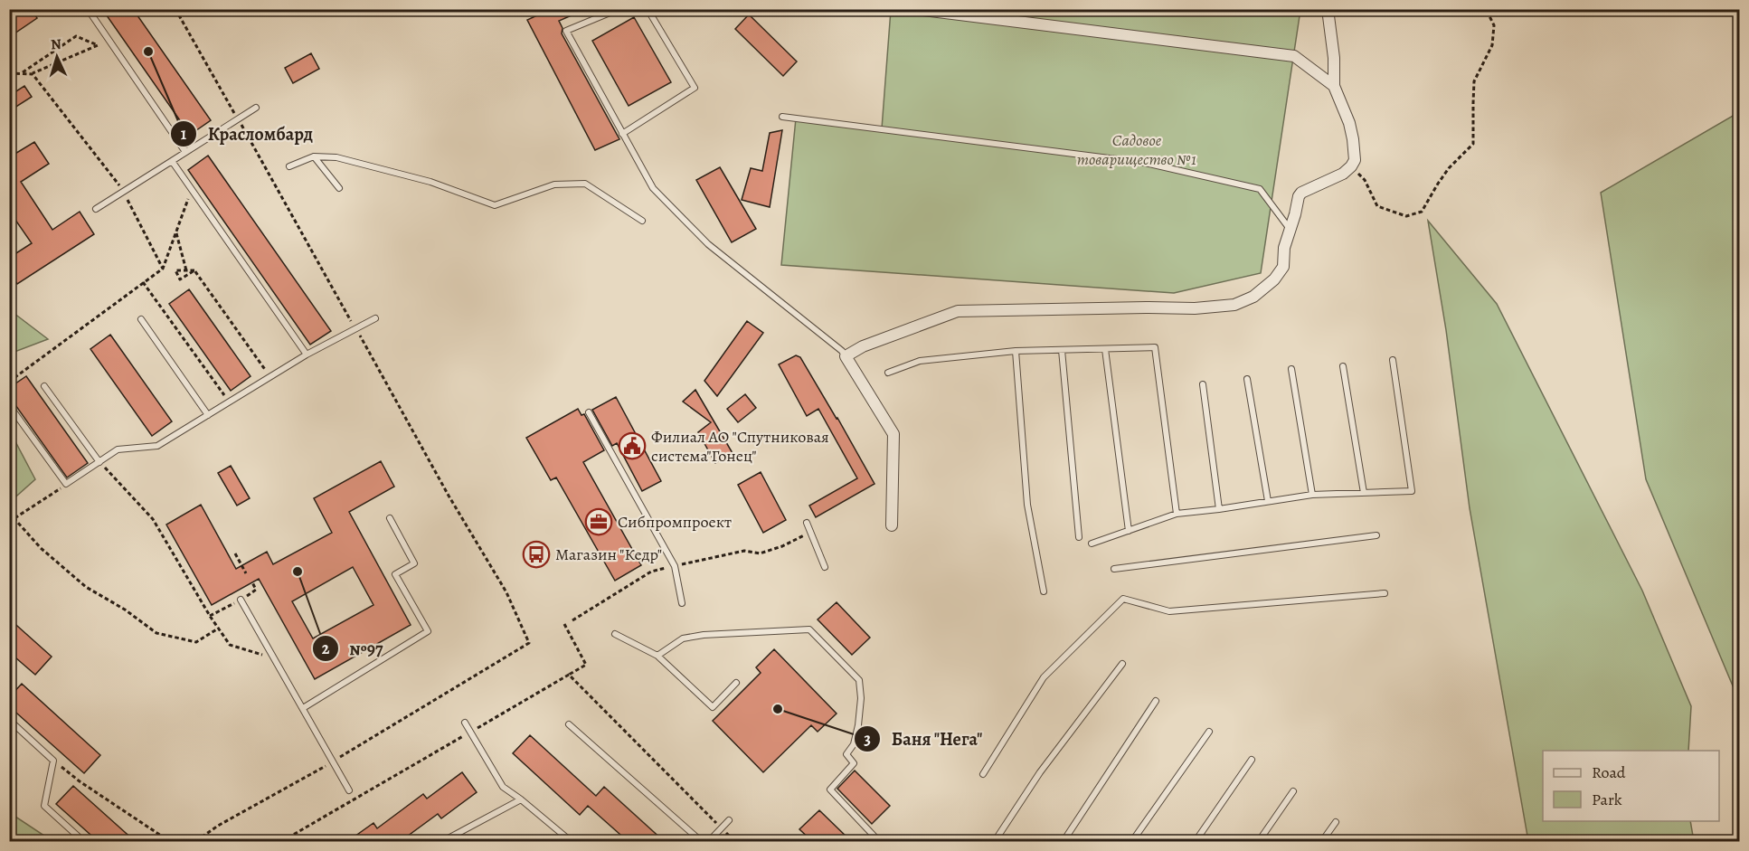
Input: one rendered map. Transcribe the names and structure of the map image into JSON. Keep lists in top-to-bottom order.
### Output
{
  "parks": ["Садовое товарищество №1"],
  "places": {
    "other": ["Красломбард", "№97", "Баня \"Нега\""],
    "public building": ["Филиал АО \"Спутниковая система\"Гонец\""],
    "office": ["Сибпромпроект"],
    "bus stop": ["Магазин \"Кедр\""]
  },
  "legend": ["Road", "Park"],
  "north": "top"
}
